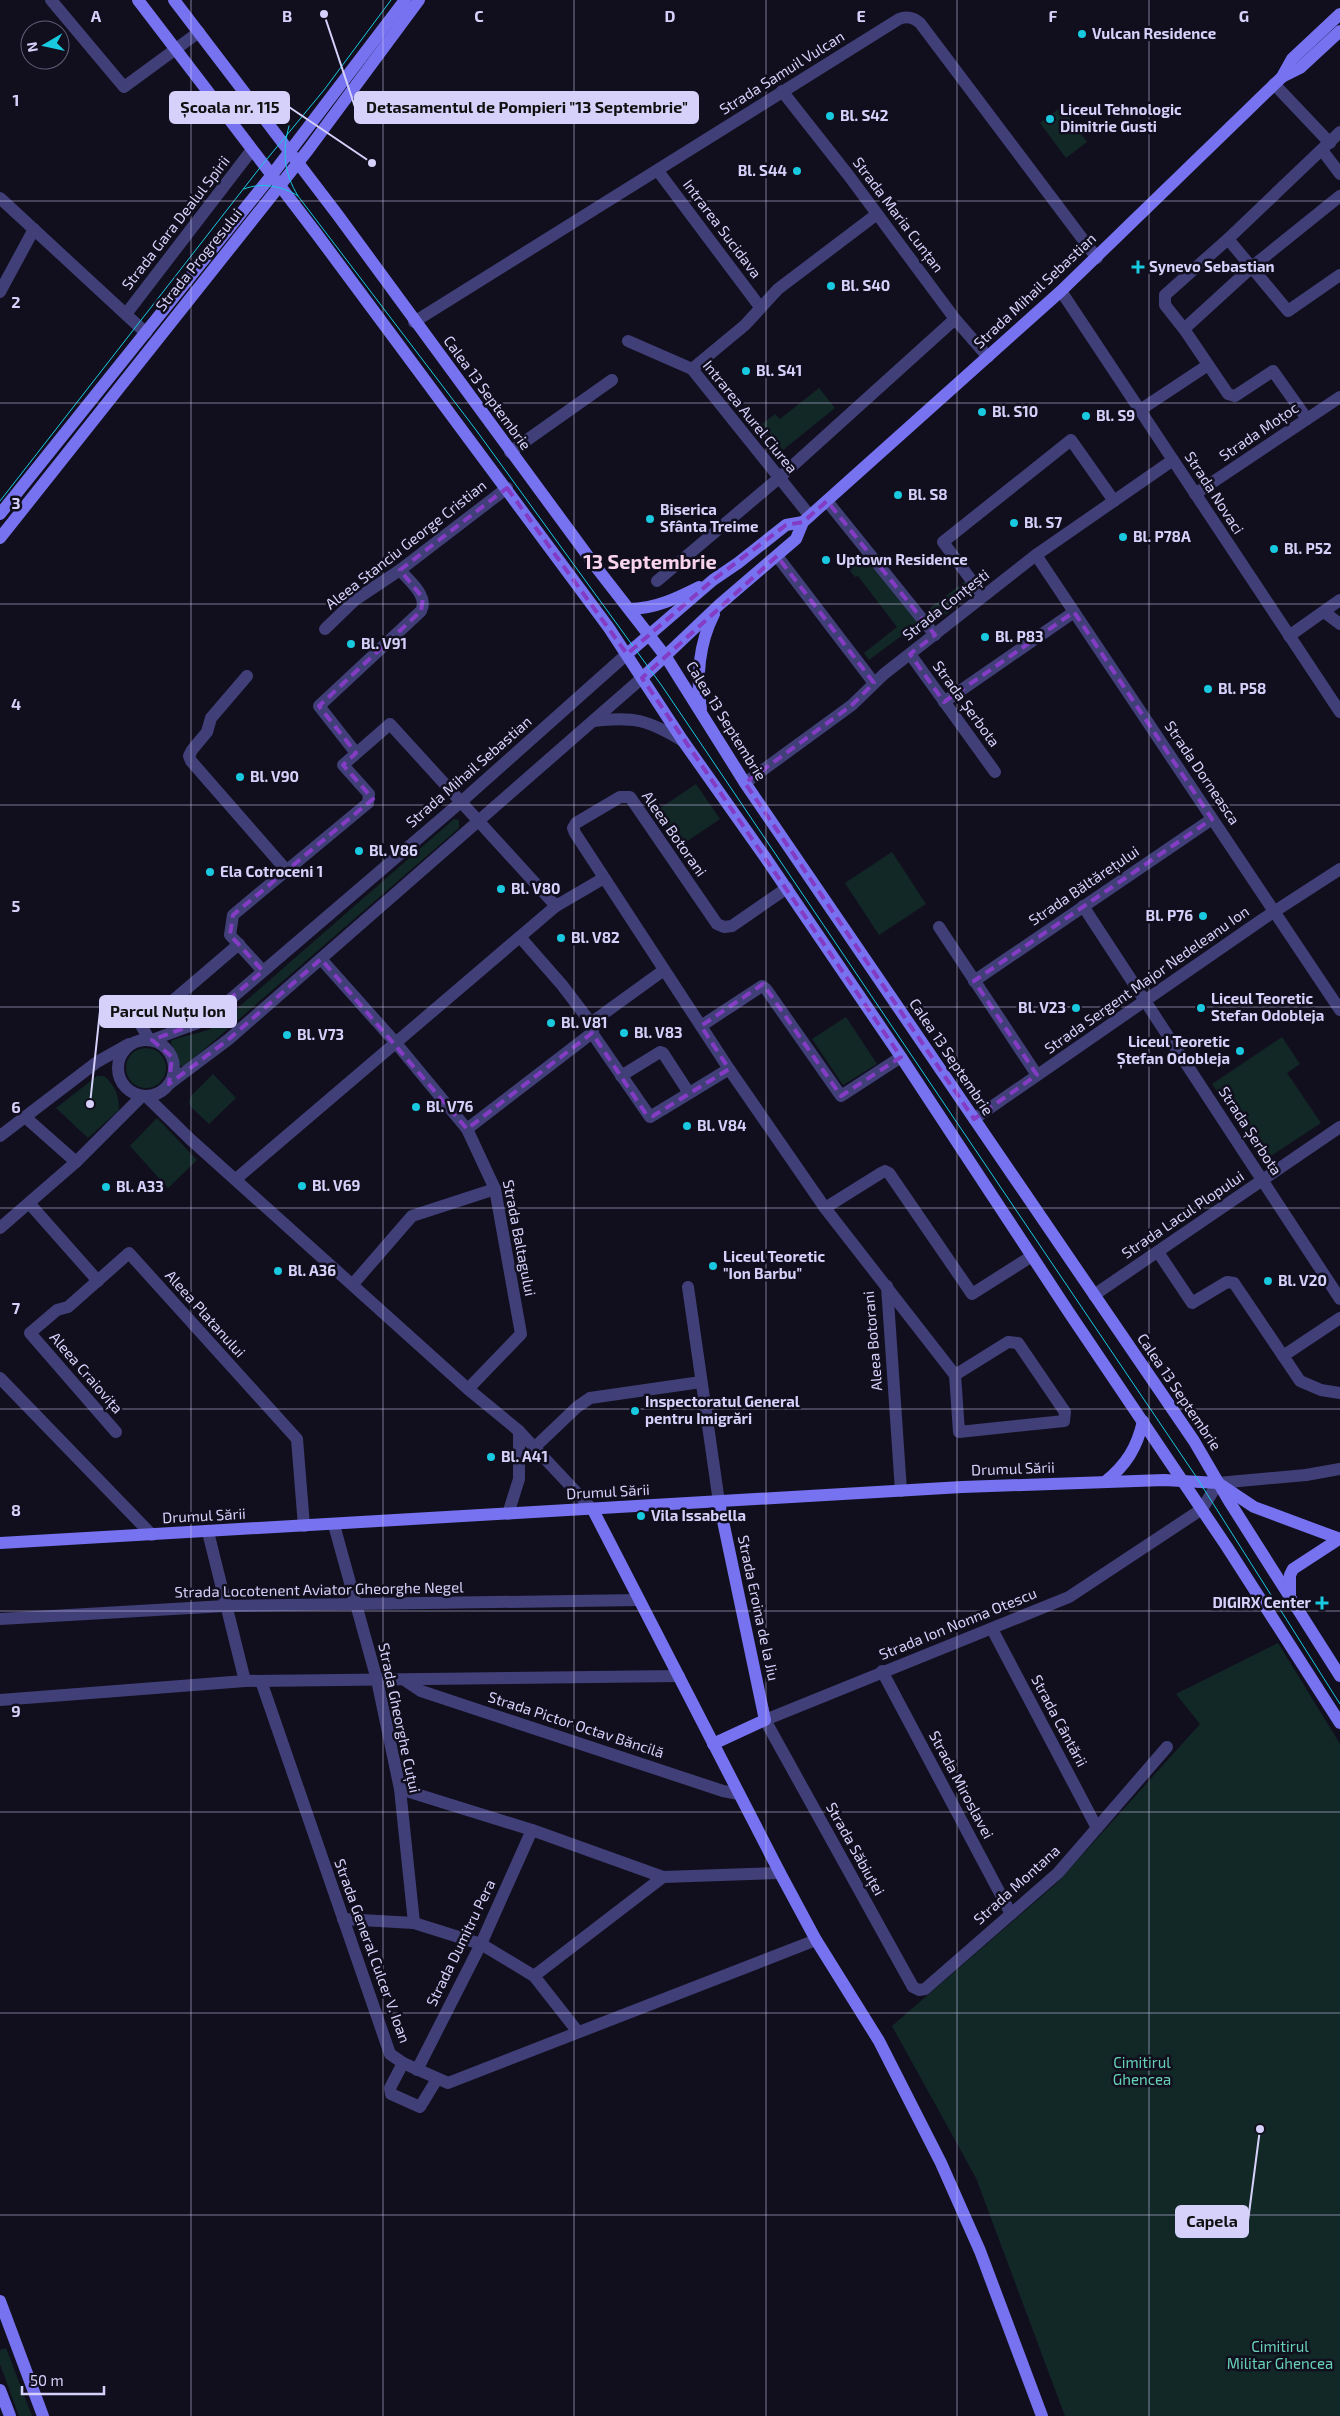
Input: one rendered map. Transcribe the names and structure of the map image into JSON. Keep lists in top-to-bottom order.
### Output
{
  "streets": {
    "main road": [
      "Strada Progresului",
      "Strada Mihail Sebastian",
      "Calea 13 Septembrie",
      "Drumul Sării",
      "Strada Eroina de la Jiu",
      "Strada Ion Nonna Otescu"
    ],
    "street": [
      "Strada Samuil Vulcan",
      "Strada Maria Cunțan",
      "Strada Gara Dealul Spirii",
      "Intrarea Sucidava",
      "Intrarea Aurel Ciurea",
      "Strada Moțoc",
      "Strada Novaci",
      "Aleea Stanciu George Cristian",
      "Strada Conțești",
      "Strada Șerbota",
      "Strada Dorneasca",
      "Aleea Botorani",
      "Strada Băltărețului",
      "Strada Sergent Major Nedeleanu Ion",
      "Strada Lacul Plopului",
      "Strada Baltagului",
      "Aleea Platanului",
      "Aleea Craiovița",
      "Strada Locotenent Aviator Gheorghe Negel",
      "Strada Gheorghe Cuțui",
      "Strada Cântării",
      "Strada Pictor Octav Băncilă",
      "Strada Miroslavei",
      "Strada Săbiuței",
      "Strada Montana",
      "Strada Dumitru Pera",
      "Strada General Culcer V. Ioan"
    ]
  },
  "crossings": [
    ["Strada Samuil Vulcan", "Strada Maria Cunțan"],
    ["Strada Samuil Vulcan", "Intrarea Sucidava"],
    ["Strada Samuil Vulcan", "Strada Mihail Sebastian"],
    ["Strada Samuil Vulcan", "Calea 13 Septembrie"],
    ["Strada Maria Cunțan", "Intrarea Sucidava"],
    ["Strada Maria Cunțan", "Strada Mihail Sebastian"],
    ["Intrarea Sucidava", "Intrarea Aurel Ciurea"],
    ["Strada Progresului", "Calea 13 Septembrie"],
    ["Strada Mihail Sebastian", "Calea 13 Septembrie"],
    ["Strada Mihail Sebastian", "Intrarea Aurel Ciurea"],
    ["Strada Mihail Sebastian", "Strada Novaci"],
    ["Strada Mihail Sebastian", "Strada Baltagului"],
    ["Calea 13 Septembrie", "Strada Conțești"],
    ["Calea 13 Septembrie", "Strada Sergent Major Nedeleanu Ion"],
    ["Calea 13 Septembrie", "Strada Lacul Plopului"],
    ["Calea 13 Septembrie", "Drumul Sării"],
    ["Strada Moțoc", "Strada Novaci"],
    ["Strada Novaci", "Strada Conțești"],
    ["Strada Conțești", "Strada Șerbota"],
    ["Strada Conțești", "Strada Dorneasca"],
    ["Strada Șerbota", "Strada Băltărețului"],
    ["Strada Șerbota", "Strada Sergent Major Nedeleanu Ion"],
    ["Strada Șerbota", "Strada Lacul Plopului"],
    ["Strada Dorneasca", "Strada Băltărețului"],
    ["Strada Dorneasca", "Strada Sergent Major Nedeleanu Ion"],
    ["Aleea Botorani", "Drumul Sării"],
    ["Aleea Platanului", "Aleea Craiovița"],
    ["Aleea Platanului", "Drumul Sării"],
    ["Drumul Sării", "Strada Eroina de la Jiu"],
    ["Drumul Sării", "Strada Gheorghe Cuțui"],
    ["Strada Locotenent Aviator Gheorghe Negel", "Strada Gheorghe Cuțui"],
    ["Strada Eroina de la Jiu", "Strada Ion Nonna Otescu"],
    ["Strada Eroina de la Jiu", "Strada Săbiuței"],
    ["Strada Ion Nonna Otescu", "Strada Cântării"],
    ["Strada Ion Nonna Otescu", "Strada Miroslavei"],
    ["Strada Ion Nonna Otescu", "Strada Săbiuței"],
    ["Strada Cântării", "Strada Montana"],
    ["Strada Miroslavei", "Strada Montana"],
    ["Strada Săbiuței", "Strada Montana"],
    ["Strada Dumitru Pera", "Strada General Culcer V. Ioan"]
  ],
  "districts": ["13 Septembrie"],
  "parks": ["Cimitirul Ghencea", "Cimitirul Militar Ghencea"],
  "places": {
    "other": [
      "Detasamentul de Pompieri \"13 Septembrie\"",
      "Vulcan Residence",
      "Bl. S42",
      "Liceul Tehnologic Dimitrie Gusti",
      "Școala nr. 115",
      "Bl. S44",
      "Bl. S40",
      "Bl. S41",
      "Bl. S10",
      "Bl. S9",
      "Bl. S8",
      "Biserica Sfânta Treime",
      "Bl. S7",
      "Bl. P78A",
      "Bl. P52",
      "Uptown Residence",
      "Bl. P83",
      "Bl. V91",
      "Bl. P58",
      "Bl. V90",
      "Bl. V86",
      "Ela Cotroceni 1",
      "Bl. V80",
      "Bl. P76",
      "Bl. V82",
      "Bl. V23",
      "Liceul Teoretic Stefan Odobleja",
      "Bl. V81",
      "Bl. V83",
      "Bl. V73",
      "Liceul Teoretic Ștefan Odobleja",
      "Parcul Nuțu Ion",
      "Bl. V76",
      "Bl. V84",
      "Bl. V69",
      "Bl. A33",
      "Liceul Teoretic \"Ion Barbu\"",
      "Bl. A36",
      "Bl. V20",
      "Inspectoratul General pentru Imigrări",
      "Bl. A41",
      "Vila Issabella",
      "Capela"
    ],
    "health": ["Synevo Sebastian", "DIGIRX Center"]
  },
  "scale_bar": "50 m",
  "north": "left",
  "grid": {
    "columns": [
      "A",
      "B",
      "C",
      "D",
      "E",
      "F",
      "G"
    ],
    "rows": [
      "1",
      "2",
      "3",
      "4",
      "5",
      "6",
      "7",
      "8",
      "9"
    ]
  }
}
